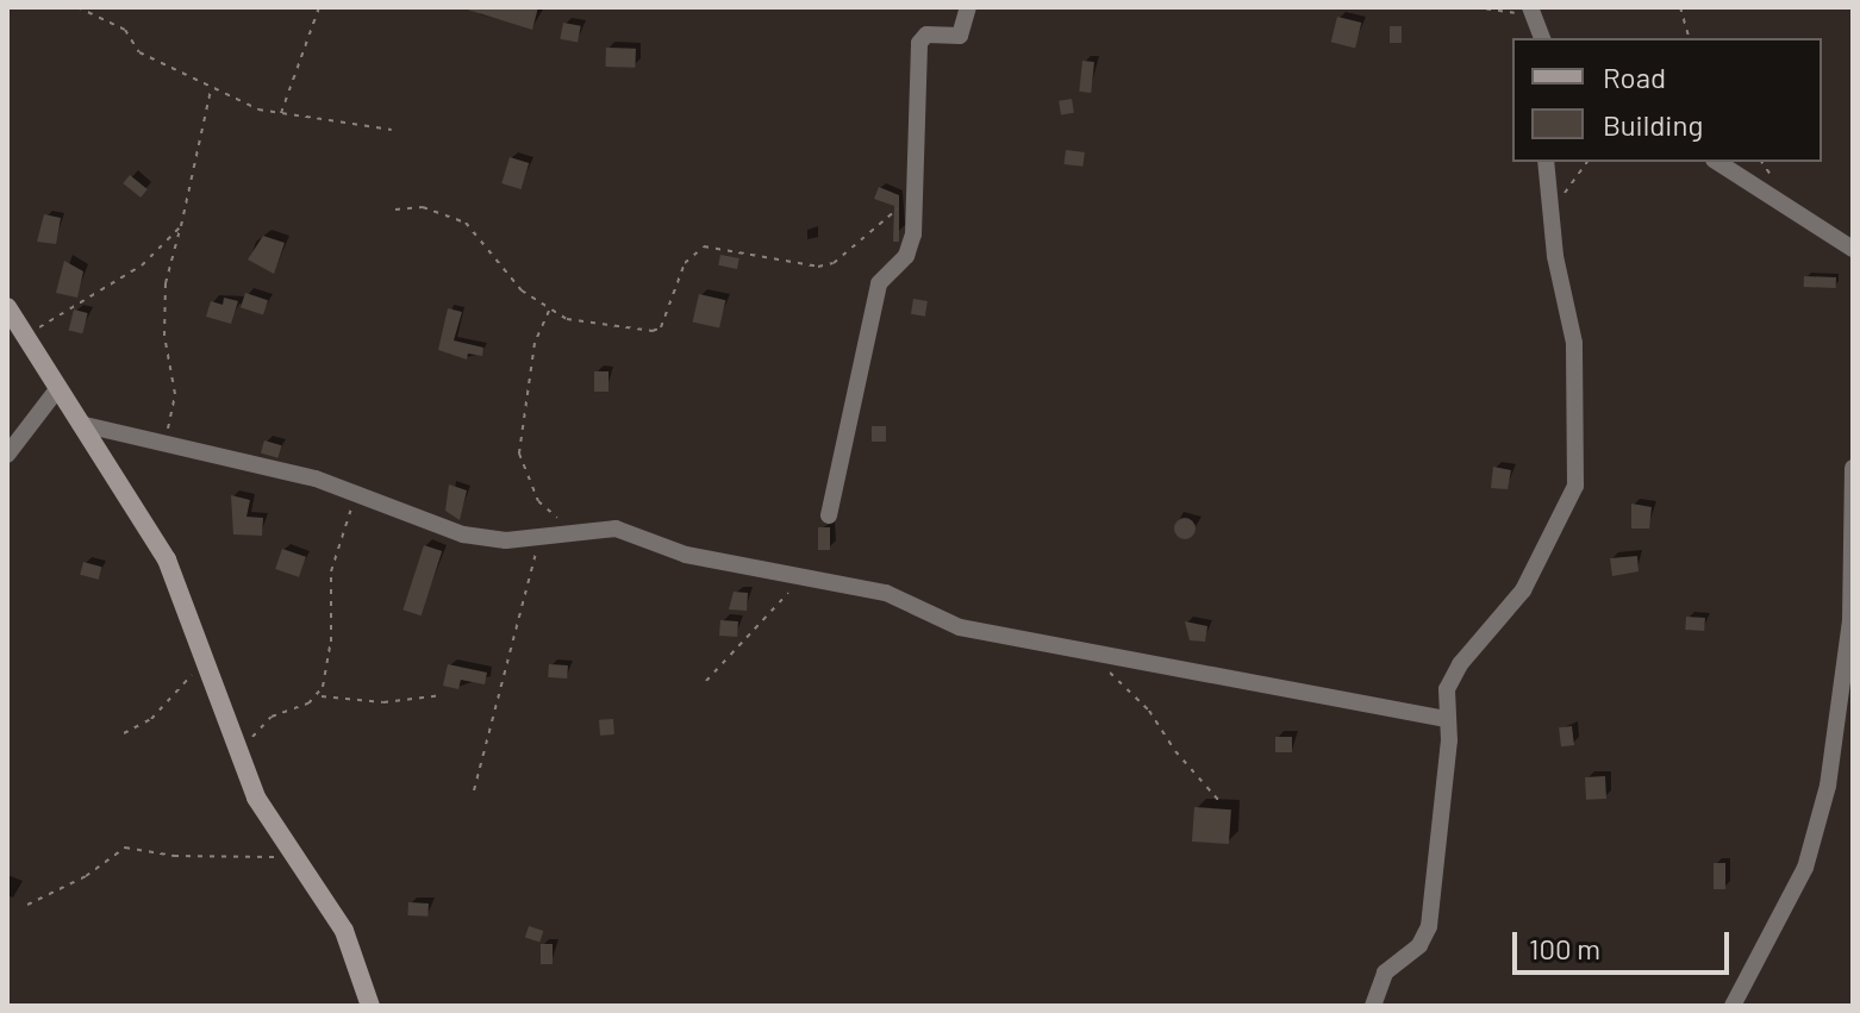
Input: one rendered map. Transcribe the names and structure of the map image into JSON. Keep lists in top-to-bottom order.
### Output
{
  "legend": ["Road", "Building"],
  "scale_bar": "100 m"
}
